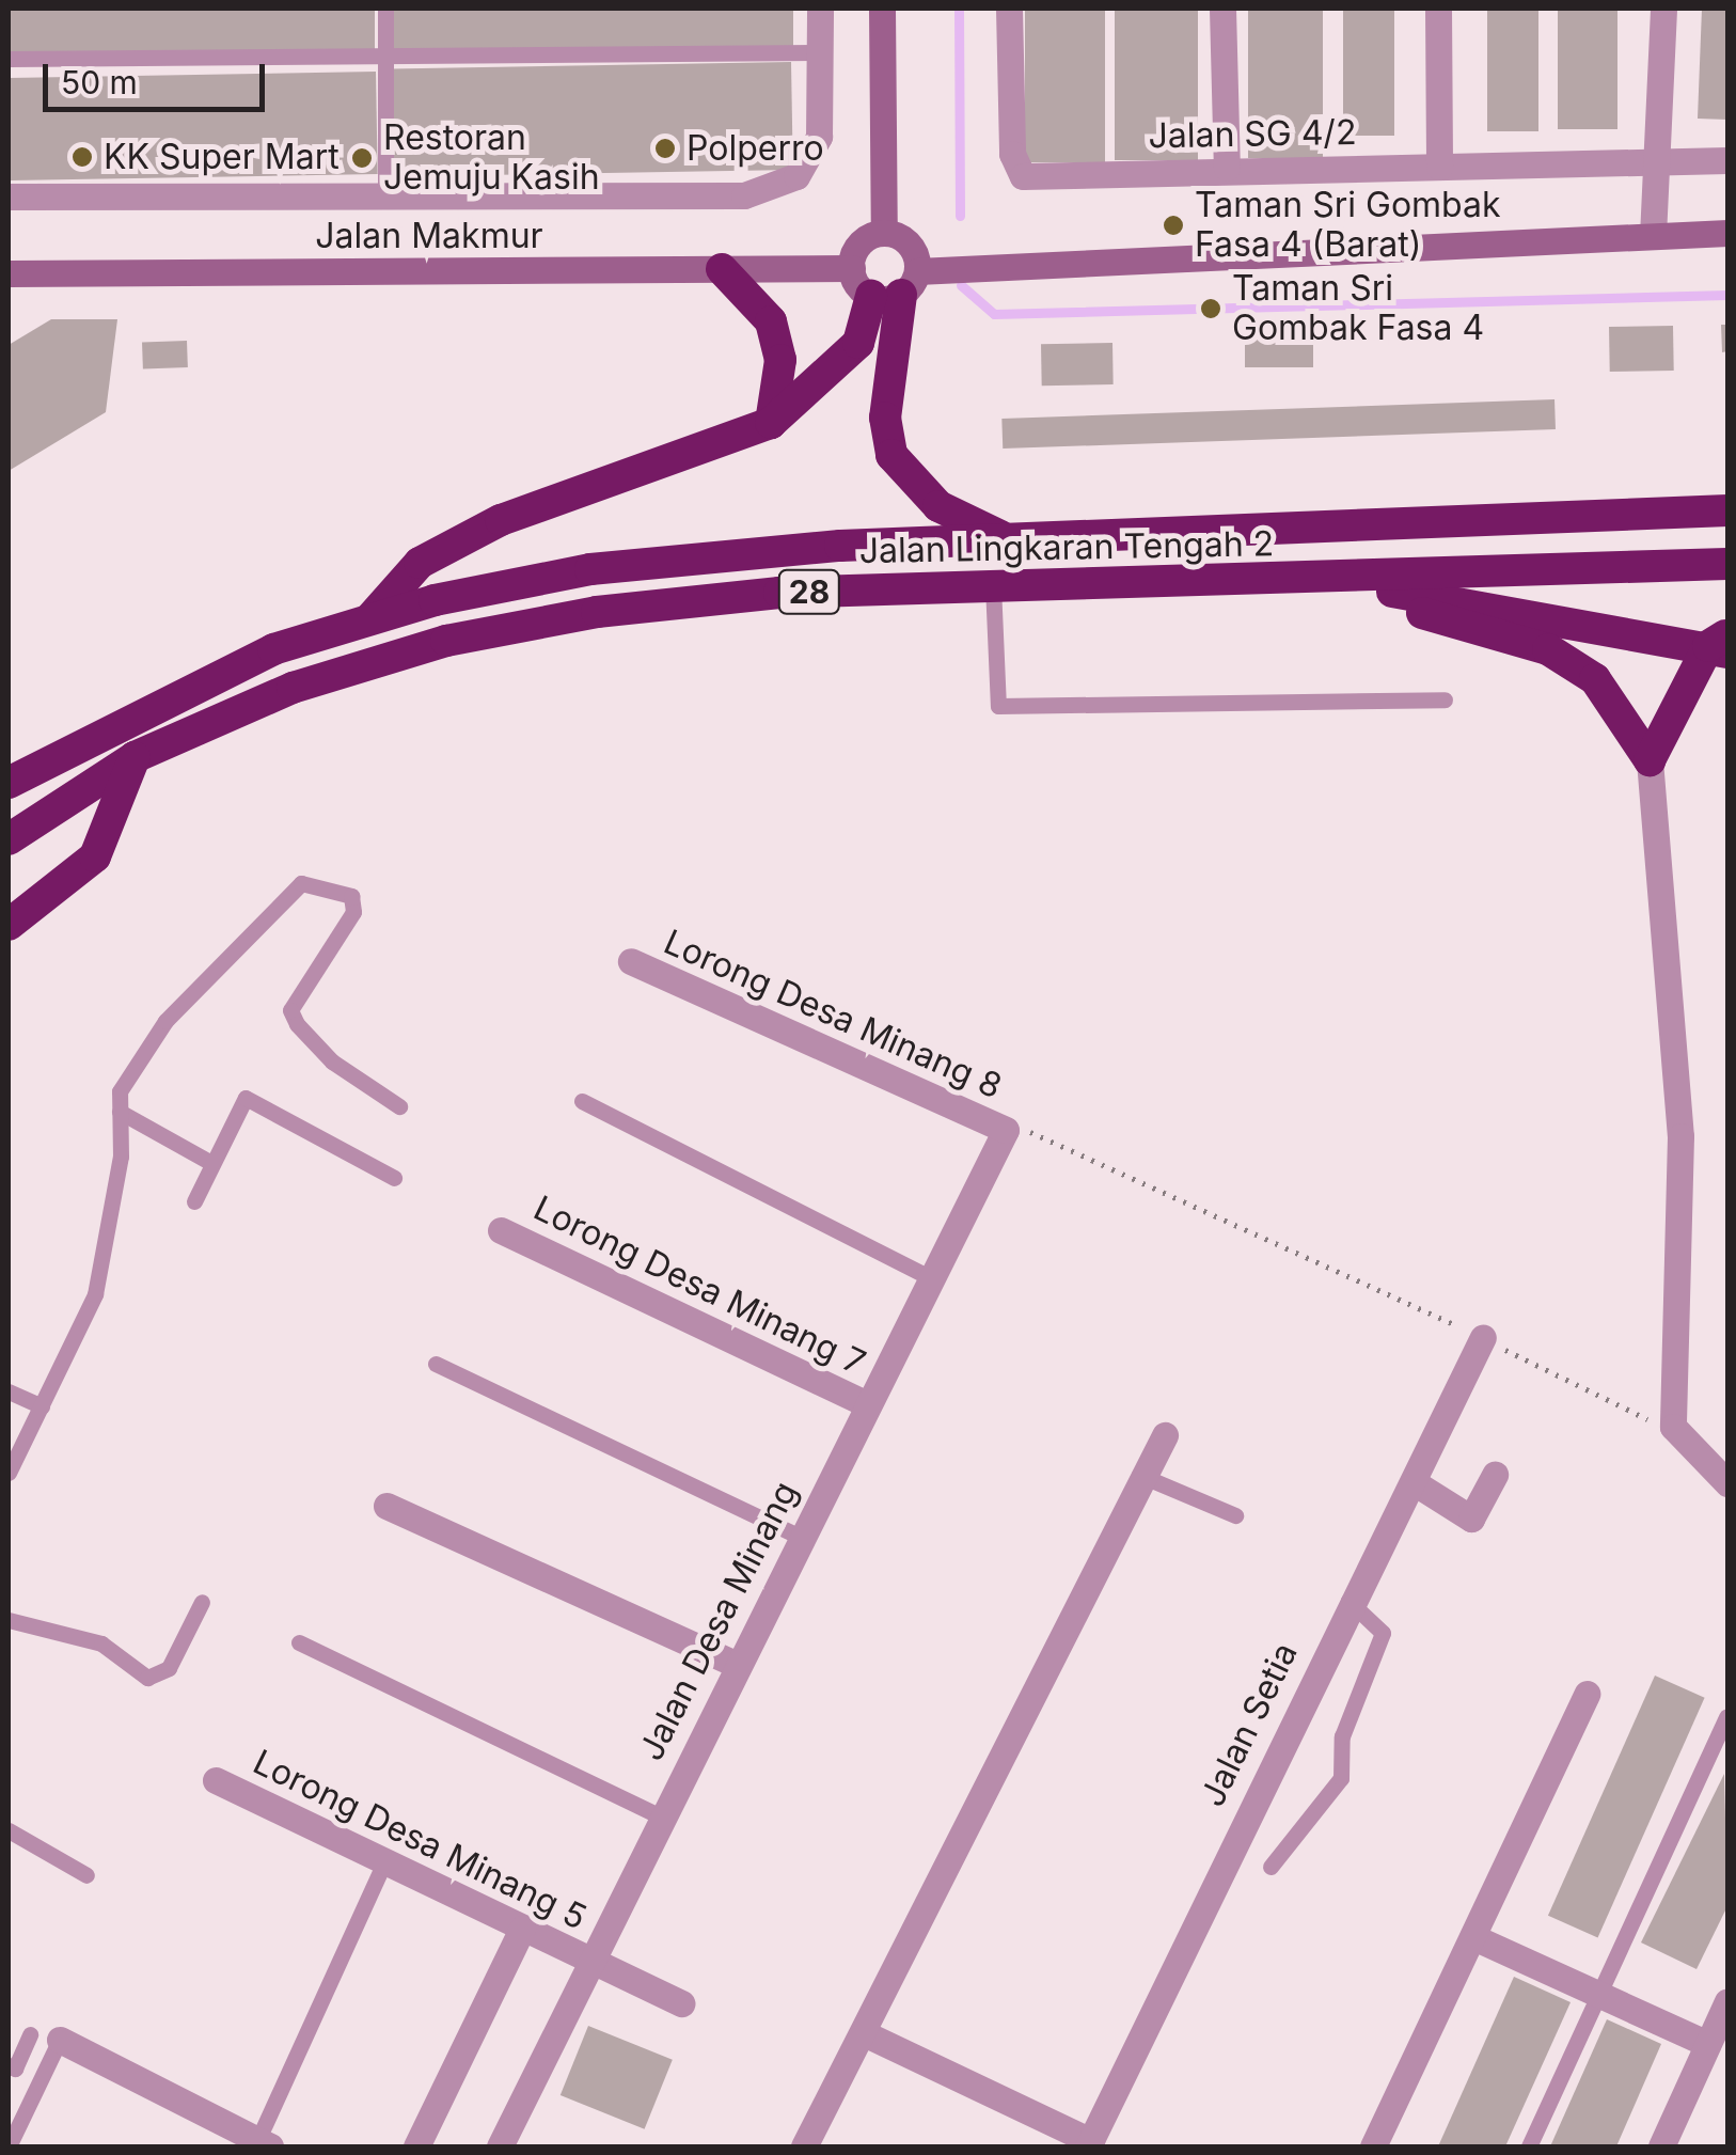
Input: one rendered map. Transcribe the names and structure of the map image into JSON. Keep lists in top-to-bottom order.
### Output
{
  "streets": {
    "highway": ["Jalan Lingkaran Tengah 2", "28"],
    "street": [
      "Jalan SG 4/2",
      "Jalan Makmur",
      "Lorong Desa Minang 8",
      "Lorong Desa Minang 7",
      "Jalan Desa Minang",
      "Jalan Setia",
      "Lorong Desa Minang 5"
    ]
  },
  "crossings": [
    ["Lorong Desa Minang 8", "Jalan Desa Minang"],
    ["Lorong Desa Minang 7", "Jalan Desa Minang"],
    ["Jalan Desa Minang", "Lorong Desa Minang 5"]
  ],
  "places": [
    "Polperro",
    "KK Super Mart",
    "Restoran Jemuju Kasih",
    "Taman Sri Gombak Fasa 4 (Barat)",
    "Taman Sri Gombak Fasa 4"
  ],
  "scale_bar": "50 m"
}
